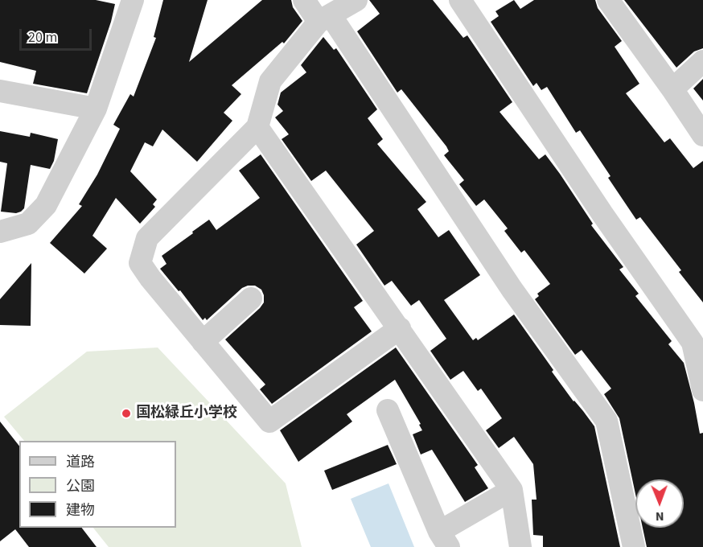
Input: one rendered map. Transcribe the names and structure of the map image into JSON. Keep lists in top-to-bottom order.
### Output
{
  "places": ["国松緑丘小学校"],
  "legend": ["道路", "公園", "建物"],
  "scale_bar": "20 m",
  "north": "bottom"
}
